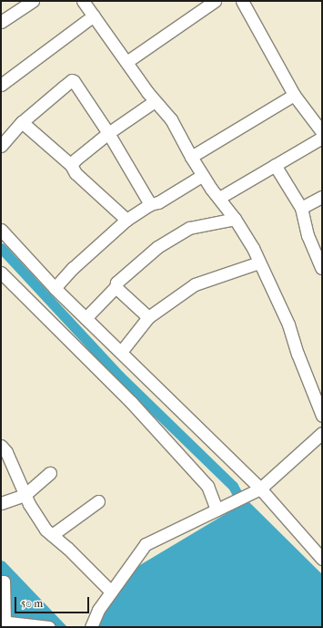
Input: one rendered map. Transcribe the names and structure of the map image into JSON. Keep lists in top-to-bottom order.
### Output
{
  "scale_bar": "50 m"
}
